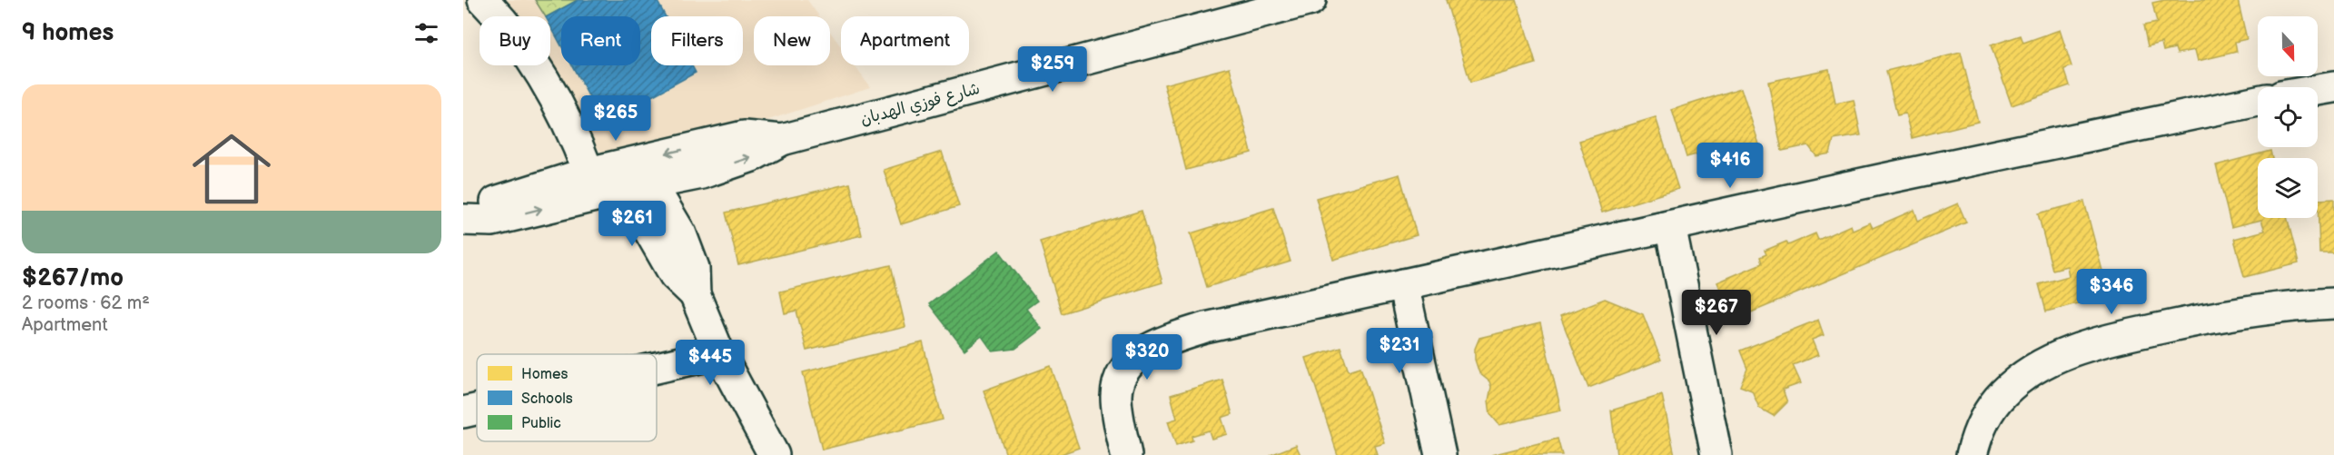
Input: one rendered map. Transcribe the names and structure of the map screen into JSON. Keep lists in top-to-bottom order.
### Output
{
  "streets": {
    "street": ["شارع فوزي الهدبان"]
  },
  "legend": ["Homes", "Schools", "Public"],
  "north": "bottom",
  "page": {
    "heading": "9 homes",
    "chip": [
      "Buy",
      "Rent",
      "Filters",
      "New",
      "Apartment"
    ],
    "price": [
      "$259",
      "$265",
      "$416",
      "$261",
      "$346",
      "$267",
      "$231",
      "$320",
      "$445"
    ],
    "list": [
      {
        "name": "$267/mo",
        "note": "2 rooms · 62 m² · Apartment"
      }
    ]
  }
}
